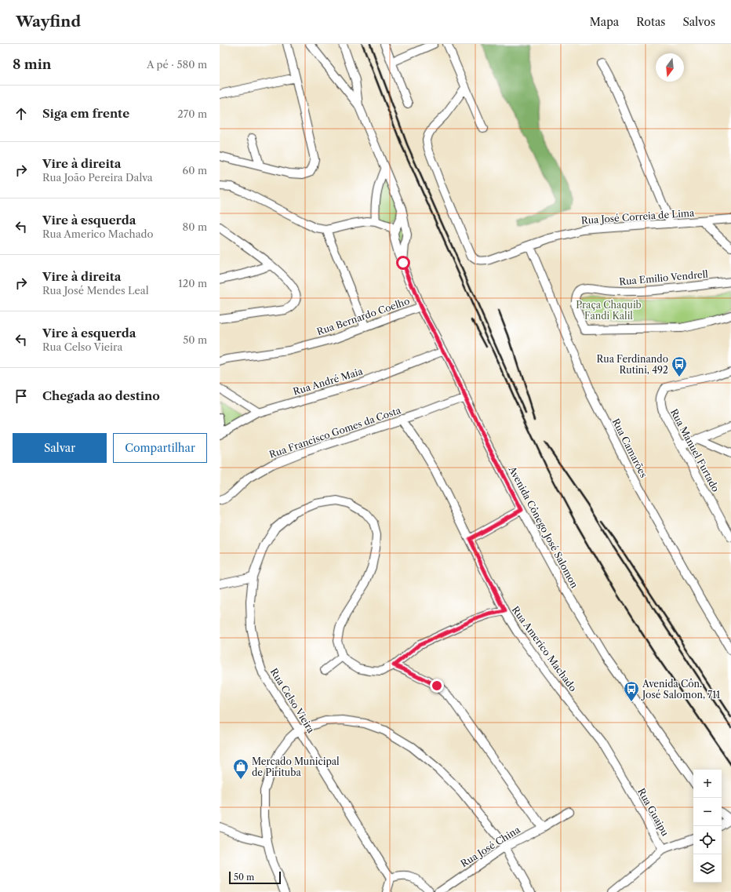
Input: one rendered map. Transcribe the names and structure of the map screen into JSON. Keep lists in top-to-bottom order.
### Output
{
  "streets": {
    "street": [
      "Rua José Correia de Lima",
      "Rua Emilio Vendrell",
      "Rua Bernardo Coelho",
      "Rua André Maia",
      "Rua Francisco Gomes da Costa",
      "Rua Camarões",
      "Rua Manuel Furtado",
      "Avenida Cônego José Salomon",
      "Rua Americo Machado",
      "Rua Celso Vieira",
      "Rua Guaipu",
      "Rua José China"
    ]
  },
  "crossings": [
    ["Rua José Correia de Lima", "Rua Camarões"],
    ["Rua Bernardo Coelho", "Avenida Cônego José Salomon"],
    ["Rua André Maia", "Avenida Cônego José Salomon"],
    ["Rua Francisco Gomes da Costa", "Avenida Cônego José Salomon"],
    ["Rua Francisco Gomes da Costa", "Rua Americo Machado"],
    ["Rua Americo Machado", "Rua Guaipu"]
  ],
  "parks": ["Praça Chaquib Fandi Kalil"],
  "places": {
    "bus stop": ["Rua Ferdinando Rutini, 492", "Avenida Côn. José Salomon, 711"],
    "shop": ["Mercado Municipal de Pirituba"]
  },
  "scale_bar": "50 m",
  "north": "bottom",
  "page": {
    "header": "Wayfind",
    "nav": ["Mapa", "Rotas", "Salvos"],
    "heading": ["8 min", "A pé · 580 m"],
    "list": [
      ["Siga em frente", "270 m"],
      ["Vire à direita", "Rua João Pereira Dalva", "60 m"],
      ["Vire à esquerda", "Rua Americo Machado", "80 m"],
      ["Vire à direita", "Rua José Mendes Leal", "120 m"],
      ["Vire à esquerda", "Rua Celso Vieira", "50 m"],
      "Chegada ao destino"
    ],
    "buttons": ["Salvar", "Compartilhar"],
    "map_buttons": ["+", "−"],
    "scale": "50 m"
  }
}
